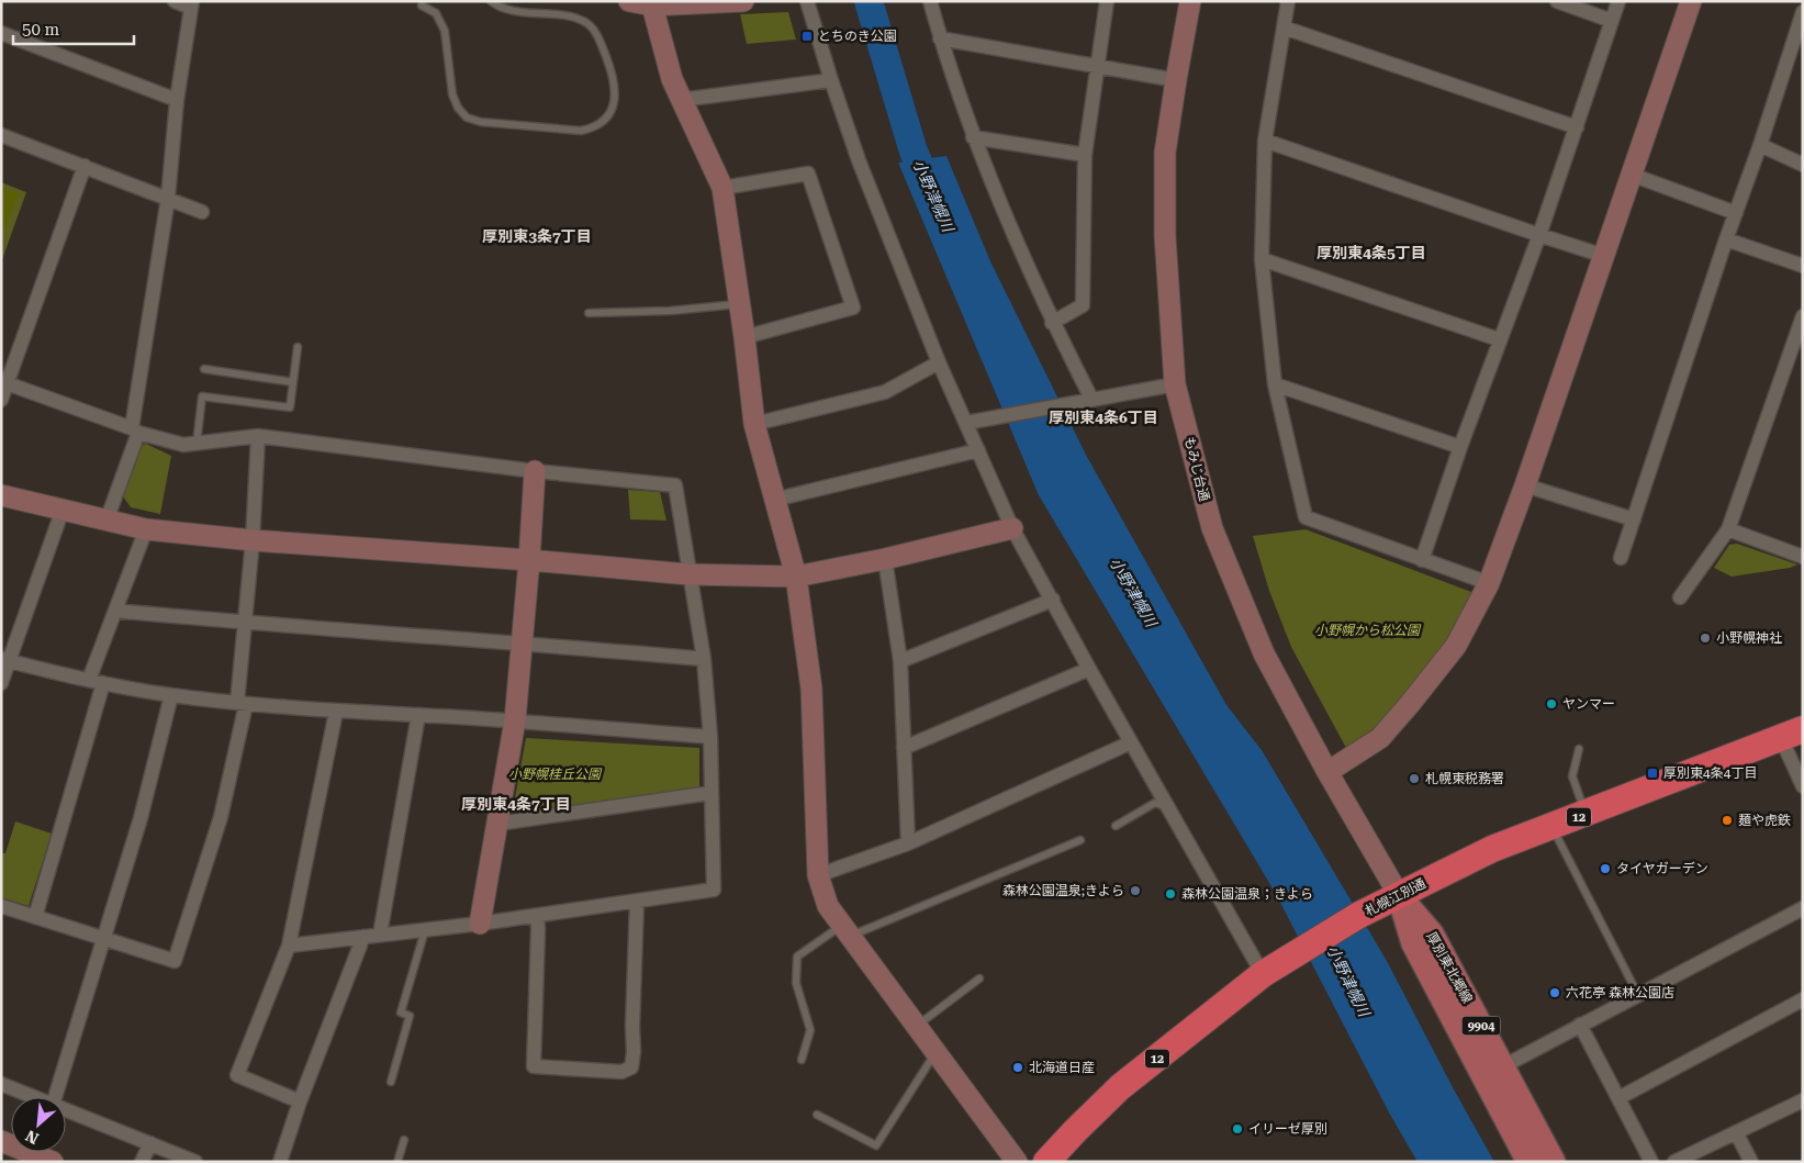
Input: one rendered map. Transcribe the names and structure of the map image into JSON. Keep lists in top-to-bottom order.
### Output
{
  "streets": {
    "highway": ["12", "札幌江別通"],
    "main road": ["厚別東北郷線", "9904"],
    "street": ["もみじ台通"]
  },
  "crossings": [
    ["もみじ台通", "札幌江別通"],
    ["もみじ台通", "厚別東北郷線"],
    ["札幌江別通", "厚別東北郷線"]
  ],
  "districts": [
    "厚別東3条7丁目",
    "厚別東4条5丁目",
    "厚別東4条6丁目",
    "厚別東4条7丁目"
  ],
  "water": ["小野津幌川"],
  "parks": ["小野幌から松公園", "小野幌桂丘公園"],
  "places": {
    "transit": ["とちのき公園", "厚別東4条4丁目"],
    "other": [
      "小野幌神社",
      "ヤンマー",
      "札幌東税務署",
      "麺や虎鉄",
      "タイヤガーデン",
      "森林公園温泉;きよら",
      "森林公園温泉；きよら",
      "六花亭 森林公園店",
      "北海道日産",
      "イリーゼ厚別"
    ]
  },
  "scale_bar": "50 m",
  "north": "bottom left"
}
